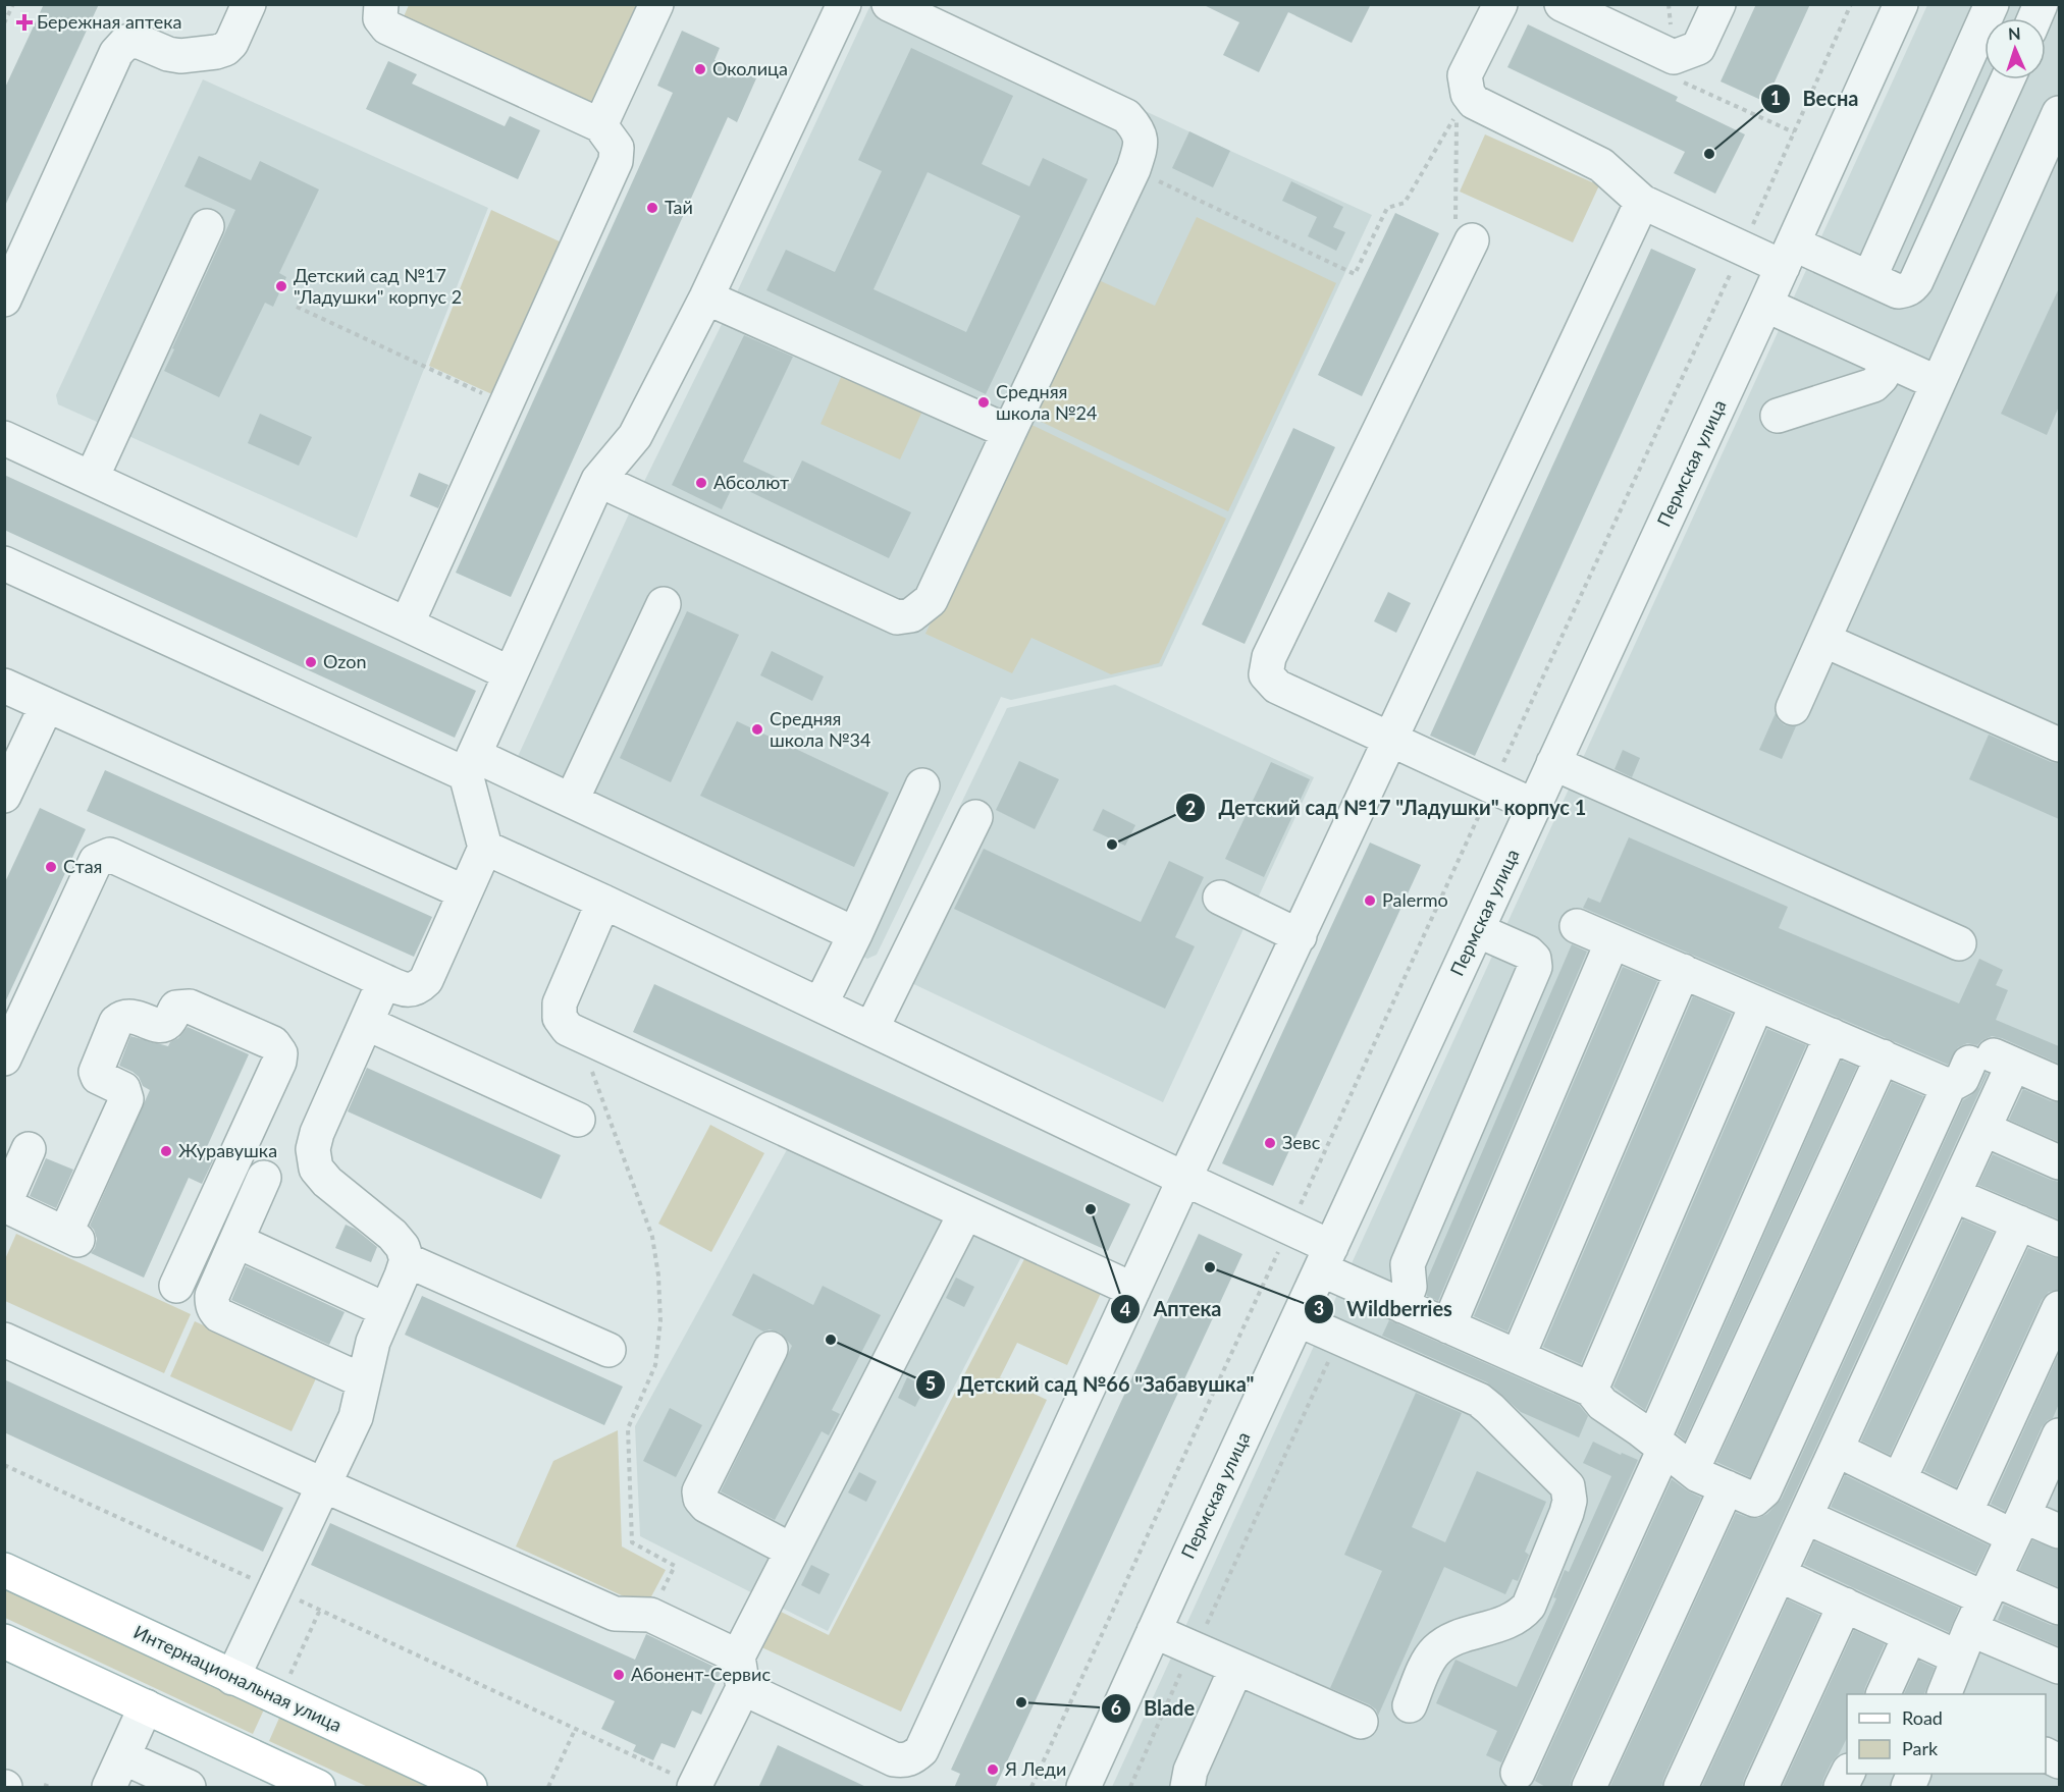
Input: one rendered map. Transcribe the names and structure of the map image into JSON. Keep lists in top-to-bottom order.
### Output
{
  "streets": {
    "main road": ["Интернациональная улица"],
    "street": ["Пермская улица"]
  },
  "places": {
    "health": ["Бережная аптека"],
    "other": [
      "Околица",
      "Весна",
      "Тай",
      "Детский сад №17 \"Ладушки\" корпус 2",
      "Средняя школа №24",
      "Абсолют",
      "Ozon",
      "Средняя школа №34",
      "Детский сад №17 \"Ладушки\" корпус 1",
      "Стая",
      "Palermo",
      "Зевс",
      "Журавушка",
      "Аптека",
      "Wildberries",
      "Детский сад №66 \"Забавушка\"",
      "Абонент-Сервис",
      "Blade",
      "Я Леди"
    ]
  },
  "legend": ["Road", "Park"],
  "north": "top"
}
